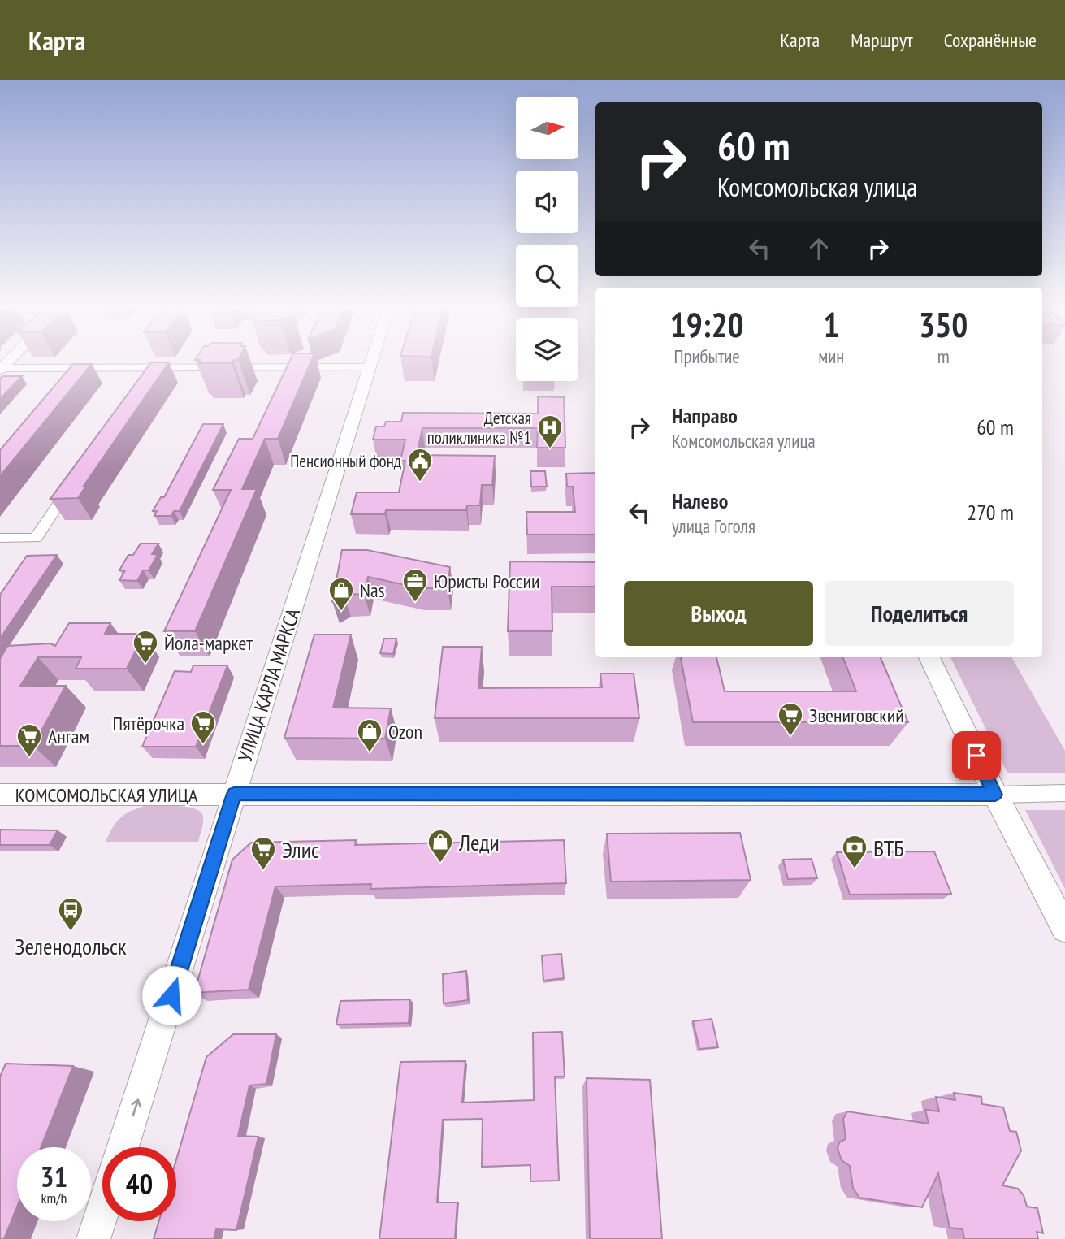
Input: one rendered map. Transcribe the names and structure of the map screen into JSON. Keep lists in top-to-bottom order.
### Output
{
  "streets": {
    "street": ["УЛИЦА КАРЛА МАРКСА", "КОМСОМОЛЬСКАЯ УЛИЦА"]
  },
  "crossings": [
    ["УЛИЦА КАРЛА МАРКСА", "КОМСОМОЛЬСКАЯ УЛИЦА"]
  ],
  "one_way": ["УЛИЦА КАРЛА МАРКСА"],
  "places": {
    "hospital": ["Детская поликлиника №1"],
    "public building": ["Пенсионный фонд"],
    "office": ["Юристы России"],
    "shop": ["Nas", "Ozon", "Леди"],
    "supermarket": [
      "Йола-маркет",
      "Звениговский",
      "Пятёрочка",
      "Ангам",
      "Элис"
    ],
    "bank": ["ВТБ"],
    "bus stop": ["Зеленодольск"]
  },
  "north": "right",
  "page": {
    "header": "Карта",
    "nav": ["Карта", "Маршрут", "Сохранённые"],
    "turn": ["60 m", "Комсомольская улица"],
    "eta": [
      "19:20",
      "Прибытие",
      "1",
      "мин",
      "350",
      "m"
    ],
    "list": [
      {
        "name": "Направо",
        "note": "Комсомольская улица",
        "value": "60 m"
      },
      {
        "name": "Налево",
        "note": "улица Гоголя",
        "value": "270 m"
      }
    ],
    "buttons": ["Выход", "Поделиться"],
    "speed": "31 km/h",
    "limit": "40"
  }
}
